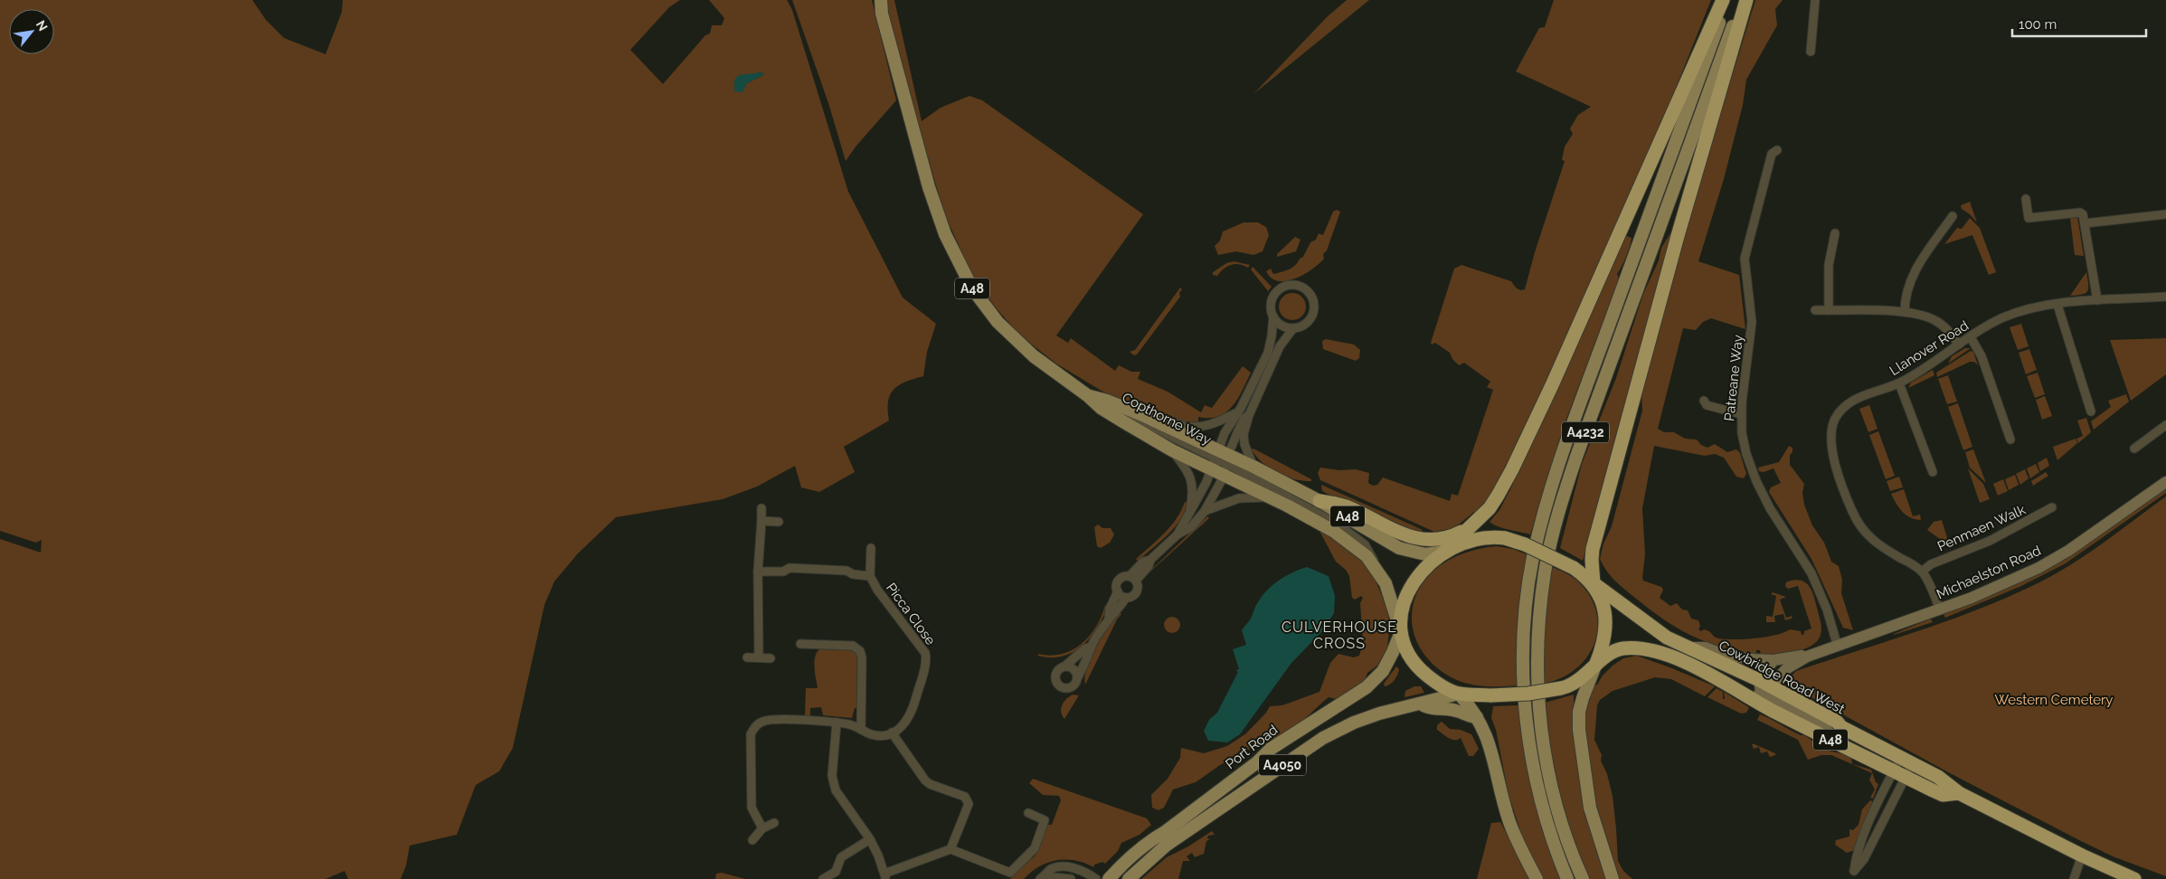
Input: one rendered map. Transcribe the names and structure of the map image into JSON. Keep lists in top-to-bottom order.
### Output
{
  "streets": {
    "highway": ["A48", "Cowbridge Road West"],
    "main road": ["A4232", "Port Road", "A4050"],
    "street": [
      "Llanover Road",
      "Patreane Way",
      "Copthorne Way",
      "Penmaen Walk",
      "Michaelston Road",
      "Picca Close"
    ]
  },
  "crossings": [
    ["A48", "Copthorne Way"],
    ["A48", "Cowbridge Road West"],
    ["A48", "Port Road"],
    ["Llanover Road", "Penmaen Walk"],
    ["Patreane Way", "Michaelston Road"],
    ["Michaelston Road", "Cowbridge Road West"],
    ["Cowbridge Road West", "A4050"]
  ],
  "districts": ["CULVERHOUSE CROSS"],
  "parks": ["Western Cemetery"],
  "scale_bar": "100 m",
  "north": "top right"
}
